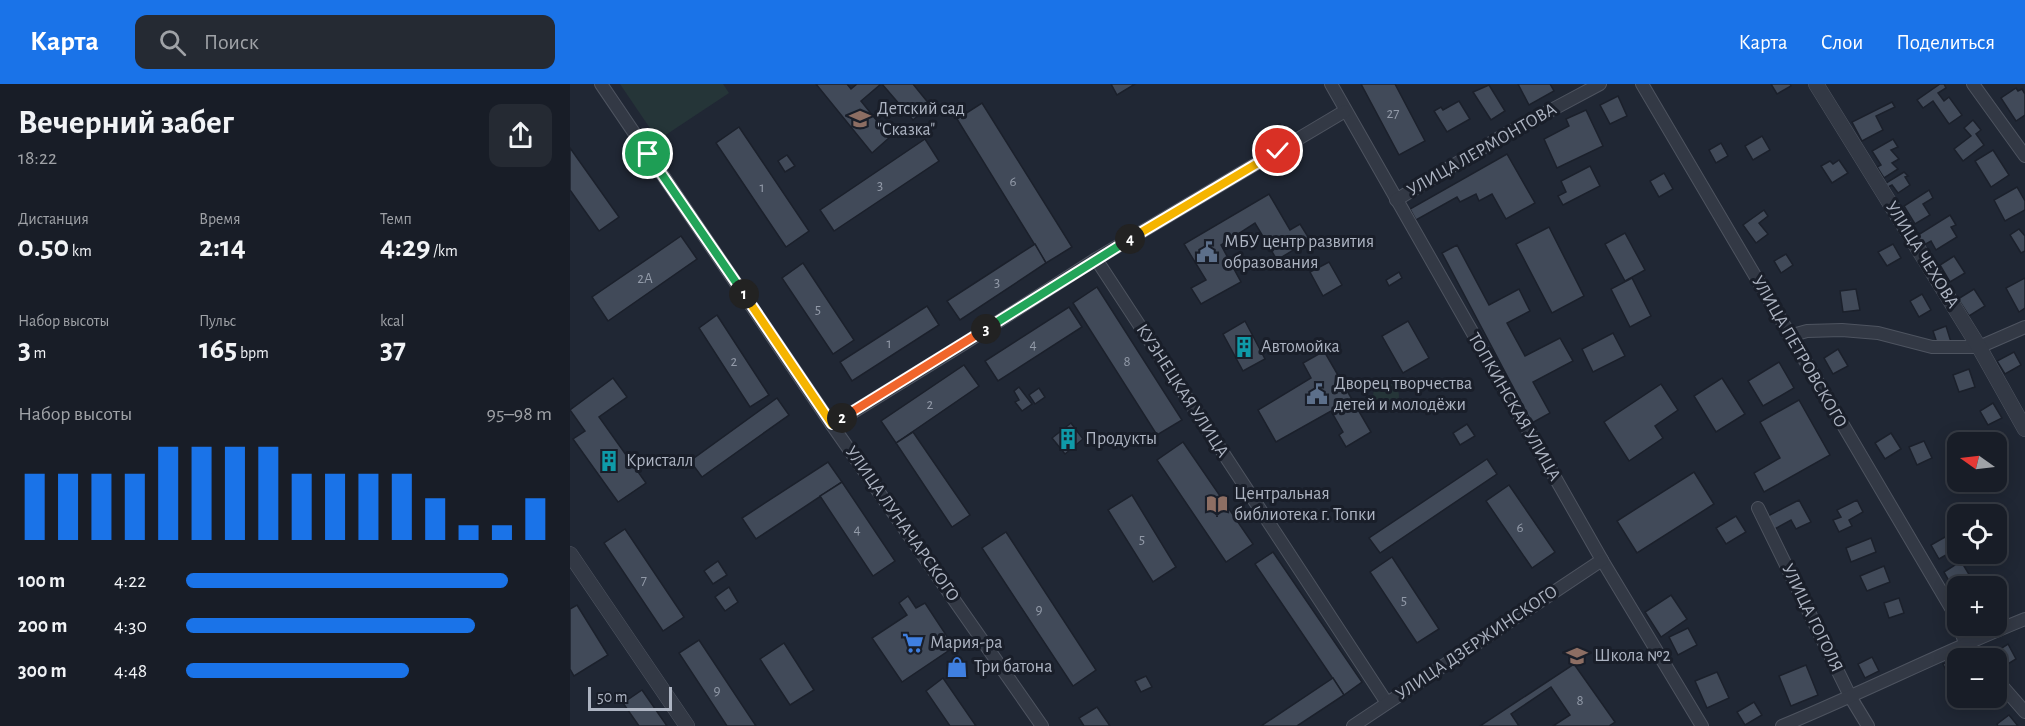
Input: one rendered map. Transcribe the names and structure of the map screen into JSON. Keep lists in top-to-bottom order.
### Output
{
  "streets": {
    "street": [
      "УЛИЦА ЛЕРМОНТОВА",
      "УЛИЦА ЧЕХОВА",
      "УЛИЦА ПЕТРОВСКОГО",
      "КУЗНЕЦКАЯ УЛИЦА",
      "ТОПКИНСКАЯ УЛИЦА",
      "УЛИЦА ЛУНАЧАРСКОГО",
      "УЛИЦА ГОГОЛЯ",
      "УЛИЦА ДЗЕРЖИНСКОГО"
    ]
  },
  "crossings": [
    ["УЛИЦА ЛЕРМОНТОВА", "ТОПКИНСКАЯ УЛИЦА"],
    ["КУЗНЕЦКАЯ УЛИЦА", "УЛИЦА ДЗЕРЖИНСКОГО"],
    ["ТОПКИНСКАЯ УЛИЦА", "УЛИЦА ДЗЕРЖИНСКОГО"]
  ],
  "places": {
    "school or university": ["Детский сад \"Сказка\"", "Школа №2"],
    "public building": ["МБУ центр развития образования", "Дворец творчества детей и молодёжи"],
    "building": ["Автомойка", "Продукты", "Кристалл"],
    "library": ["Центральная библиотека г. Топки"],
    "supermarket": ["Мария-ра"],
    "shop": ["Три батона"]
  },
  "house_numbers": [
    "27",
    "6",
    "3",
    "1",
    "2А",
    "3",
    "5",
    "1",
    "4",
    "2",
    "8",
    "2",
    "6",
    "4",
    "5",
    "7",
    "5",
    "9",
    "9",
    "8"
  ],
  "scale_bar": "50 m",
  "north": "left",
  "page": {
    "header": "Карта",
    "search": "Поиск",
    "nav": ["Карта", "Слои", "Поделиться"],
    "heading": ["Вечерний забег", "18:22"],
    "stats": [
      ["Дистанция", "0.50 km"],
      ["Время", "2:14"],
      ["Темп", "4:29 /km"],
      ["Набор высоты", "3 m"],
      ["Пульс", "165 bpm"],
      ["kcal", "37"]
    ],
    "pins": [
      "4",
      "1",
      "3",
      "2"
    ],
    "chart": ["Набор высоты", "95–98 m"],
    "map_buttons": ["+", "−"],
    "list": [
      {
        "name": "100 m",
        "note": "4:22"
      },
      {
        "name": "200 m",
        "note": "4:30"
      },
      {
        "name": "300 m",
        "note": "4:48"
      }
    ],
    "scale": "50 m"
  }
}
